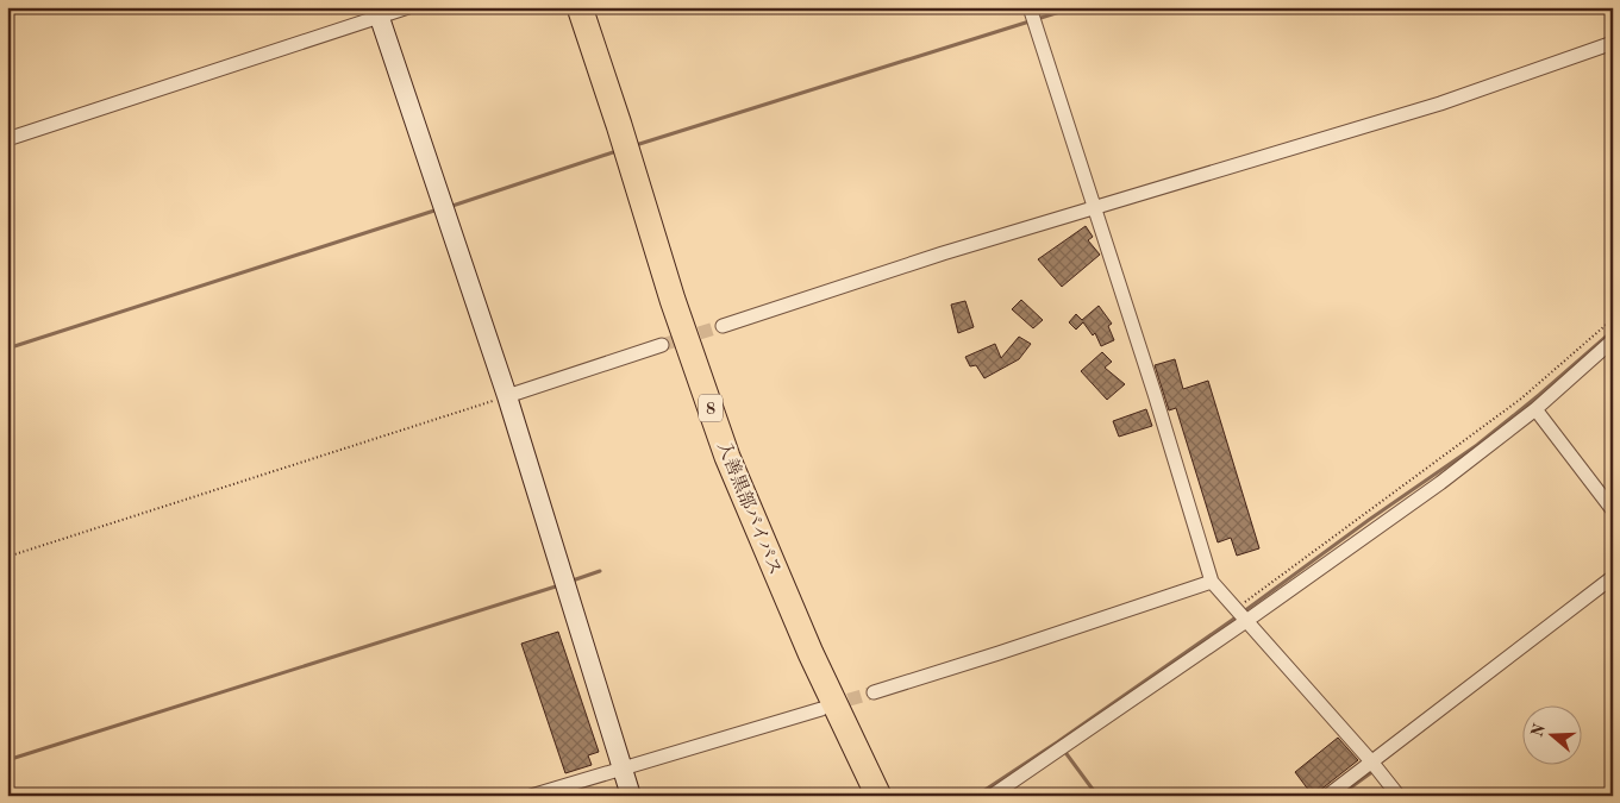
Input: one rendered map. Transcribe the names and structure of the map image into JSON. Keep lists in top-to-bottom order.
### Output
{
  "streets": {
    "highway": ["8", "入善黒部バイパス"]
  },
  "north": "left"
}
